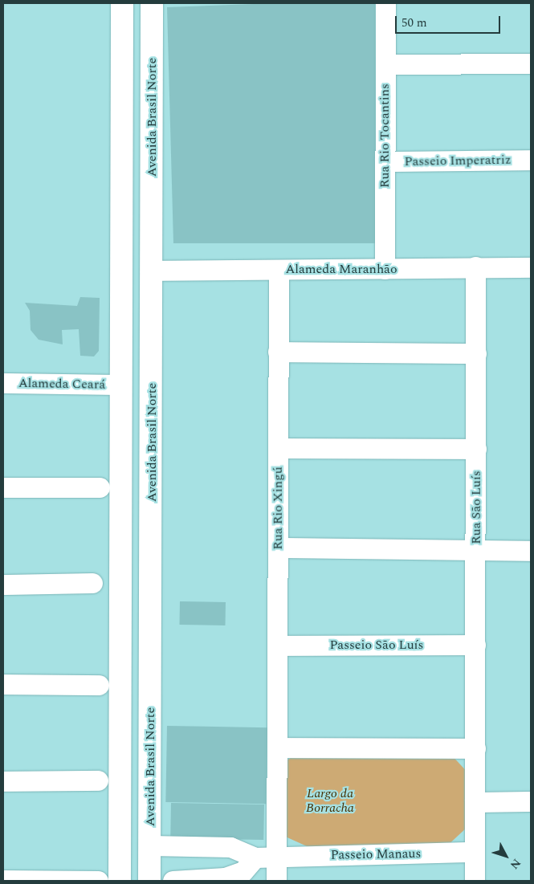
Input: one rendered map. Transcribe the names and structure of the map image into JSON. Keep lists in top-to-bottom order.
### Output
{
  "streets": {
    "main road": ["Avenida Brasil Norte"],
    "street": [
      "Rua Rio Tocantins",
      "Passeio Imperatriz",
      "Alameda Maranhão",
      "Alameda Ceará",
      "Rua São Luís",
      "Rua Rio Xingú",
      "Passeio São Luís",
      "Passeio Manaus"
    ]
  },
  "crossings": [
    ["Avenida Brasil Norte", "Alameda Maranhão"],
    ["Rua Rio Tocantins", "Passeio Imperatriz"],
    ["Rua Rio Tocantins", "Alameda Maranhão"],
    ["Alameda Maranhão", "Rua São Luís"],
    ["Alameda Maranhão", "Rua Rio Xingú"],
    ["Rua São Luís", "Passeio São Luís"],
    ["Rua São Luís", "Passeio Manaus"],
    ["Rua Rio Xingú", "Passeio São Luís"],
    ["Rua Rio Xingú", "Passeio Manaus"]
  ],
  "parks": ["Largo da Borracha"],
  "scale_bar": "50 m",
  "north": "bottom right"
}
